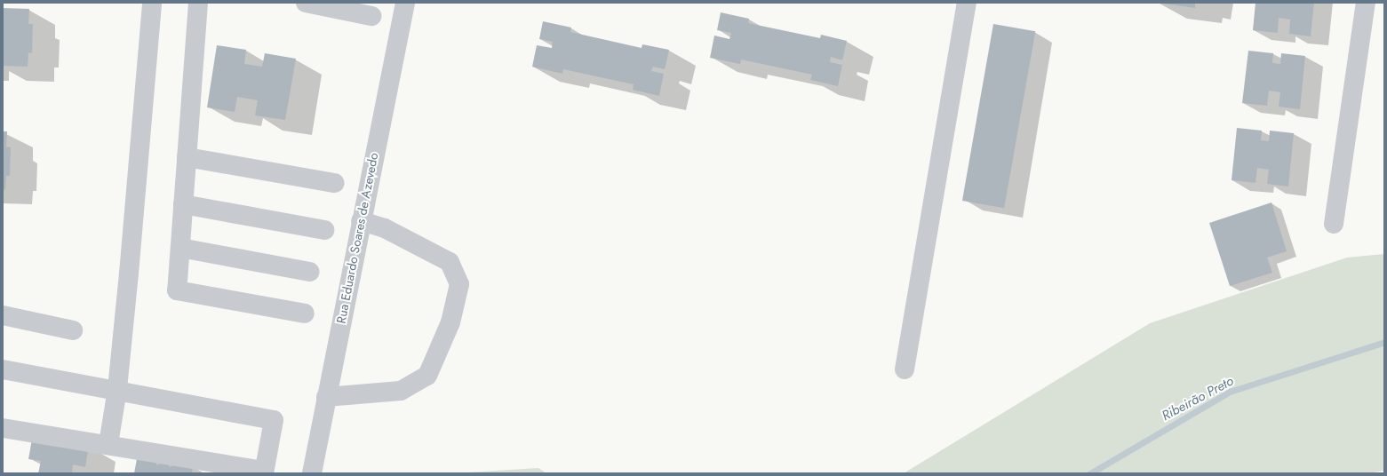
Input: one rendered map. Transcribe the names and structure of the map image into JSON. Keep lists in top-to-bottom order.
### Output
{
  "streets": {
    "street": ["Rua Eduardo Soares de Azevedo"]
  },
  "water": ["Ribeirão Preto"]
}
